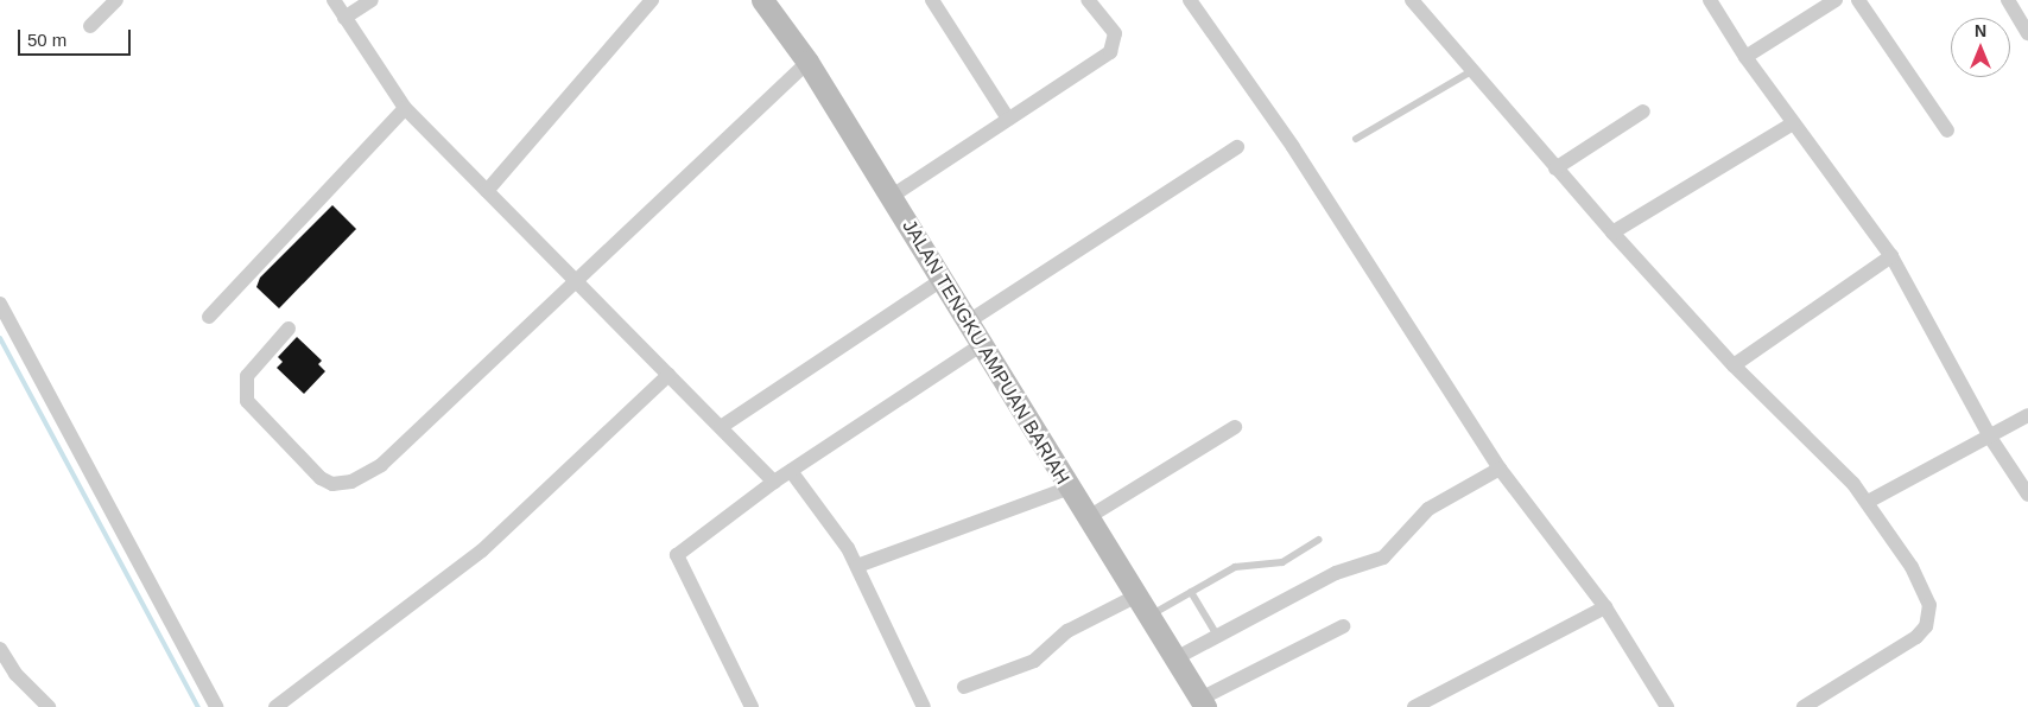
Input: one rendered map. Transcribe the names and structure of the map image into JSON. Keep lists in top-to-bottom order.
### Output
{
  "streets": {
    "main road": ["JALAN TENGKU AMPUAN BARIAH"]
  },
  "scale_bar": "50 m",
  "north": "top"
}
